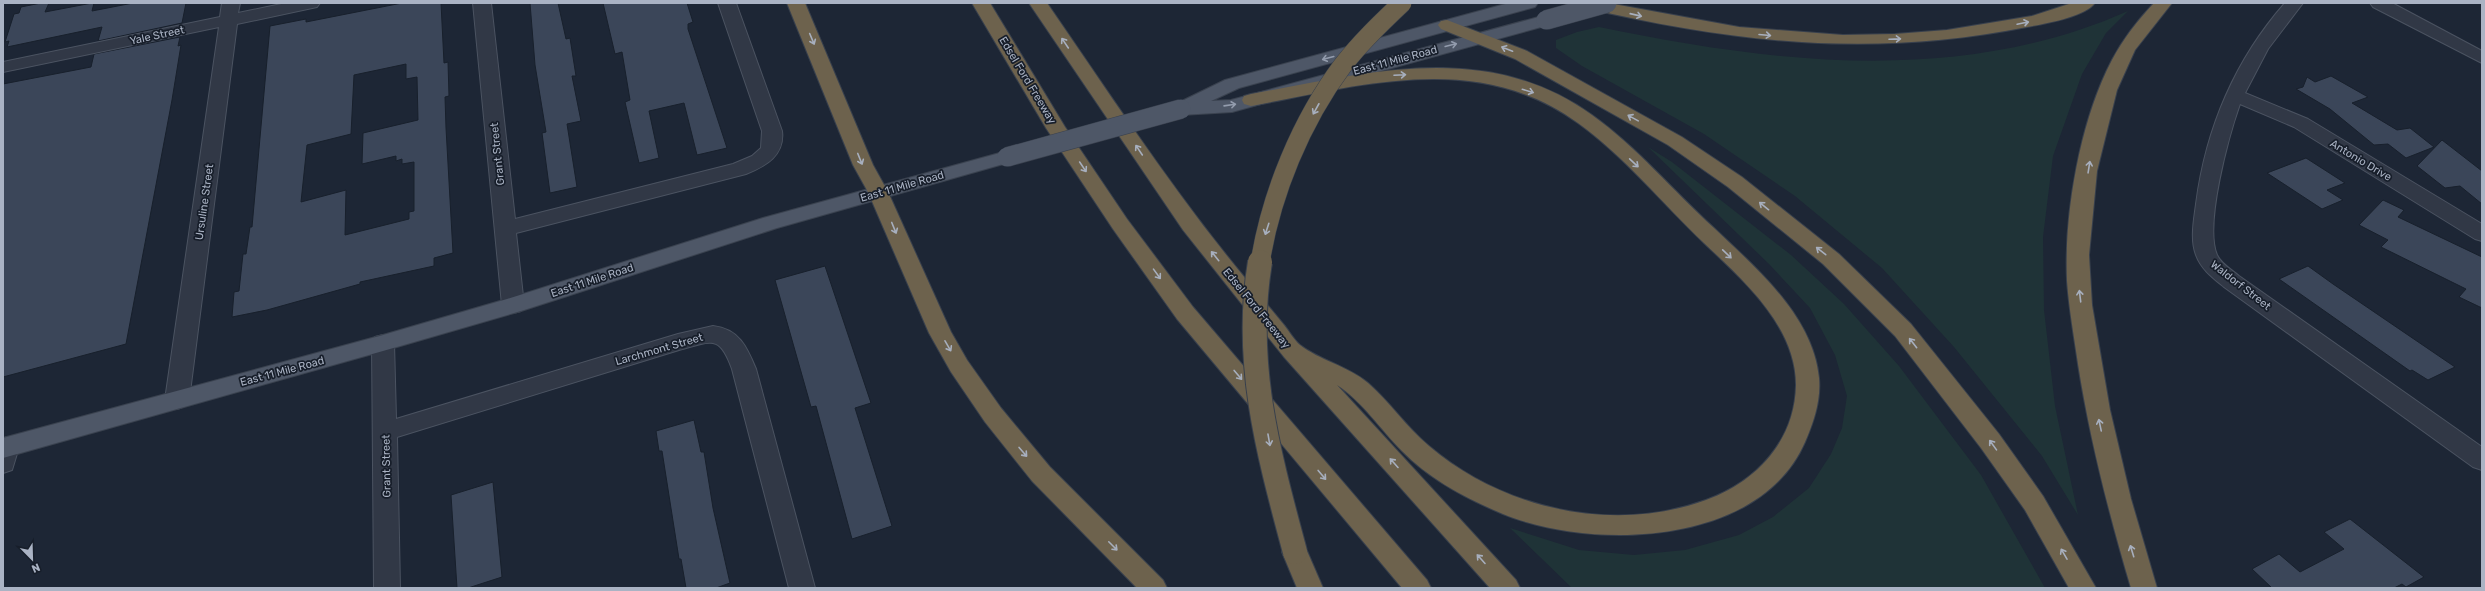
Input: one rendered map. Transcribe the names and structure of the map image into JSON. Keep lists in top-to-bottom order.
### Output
{
  "streets": {
    "highway": ["Edsel Ford Freeway"],
    "main road": ["East 11 Mile Road"],
    "street": [
      "Yale Street",
      "Grant Street",
      "Antonio Drive",
      "Ursuline Street",
      "Waldorf Street",
      "Larchmont Street"
    ]
  },
  "crossings": [
    ["Yale Street", "Ursuline Street"],
    ["East 11 Mile Road", "Grant Street"],
    ["East 11 Mile Road", "Ursuline Street"],
    ["Grant Street", "Larchmont Street"],
    ["Antonio Drive", "Waldorf Street"]
  ],
  "north": "bottom right"
}
